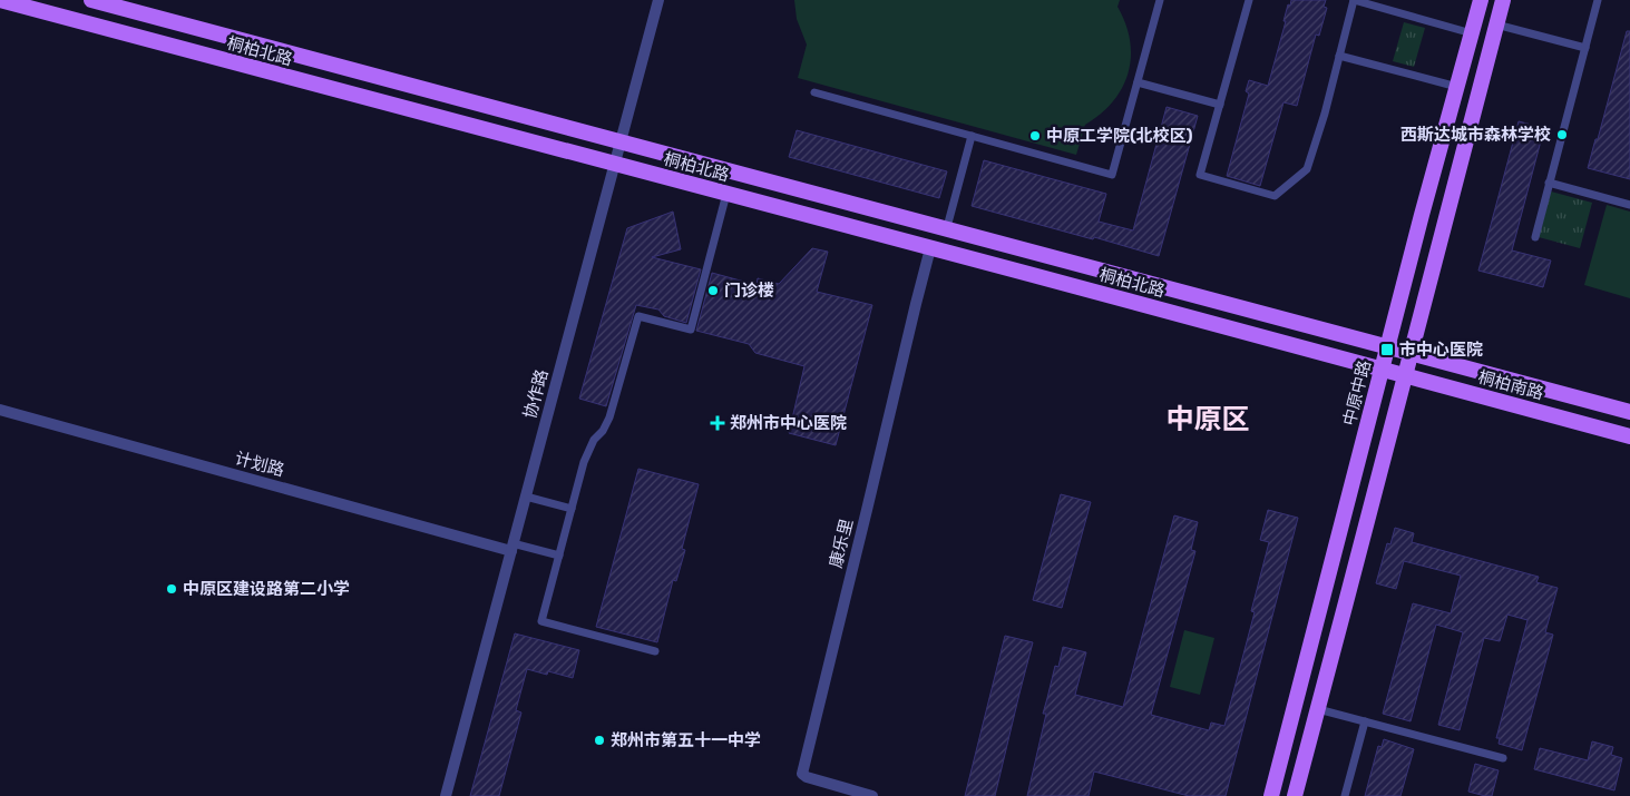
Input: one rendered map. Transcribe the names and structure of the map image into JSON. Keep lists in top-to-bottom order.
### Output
{
  "streets": {
    "main road": ["桐柏北路", "桐柏南路", "中原中路"],
    "street": ["协作路", "计划路", "康乐里"]
  },
  "crossings": [
    ["桐柏北路", "桐柏南路"],
    ["桐柏北路", "中原中路"],
    ["桐柏北路", "协作路"],
    ["桐柏北路", "康乐里"],
    ["桐柏南路", "中原中路"],
    ["协作路", "计划路"]
  ],
  "districts": ["中原区"],
  "places": {
    "other": [
      "西斯达城市森林学校",
      "中原工学院(北校区)",
      "门诊楼",
      "中原区建设路第二小学",
      "郑州市第五十一中学"
    ],
    "transit": ["市中心医院"],
    "health": ["郑州市中心医院"]
  }
}
